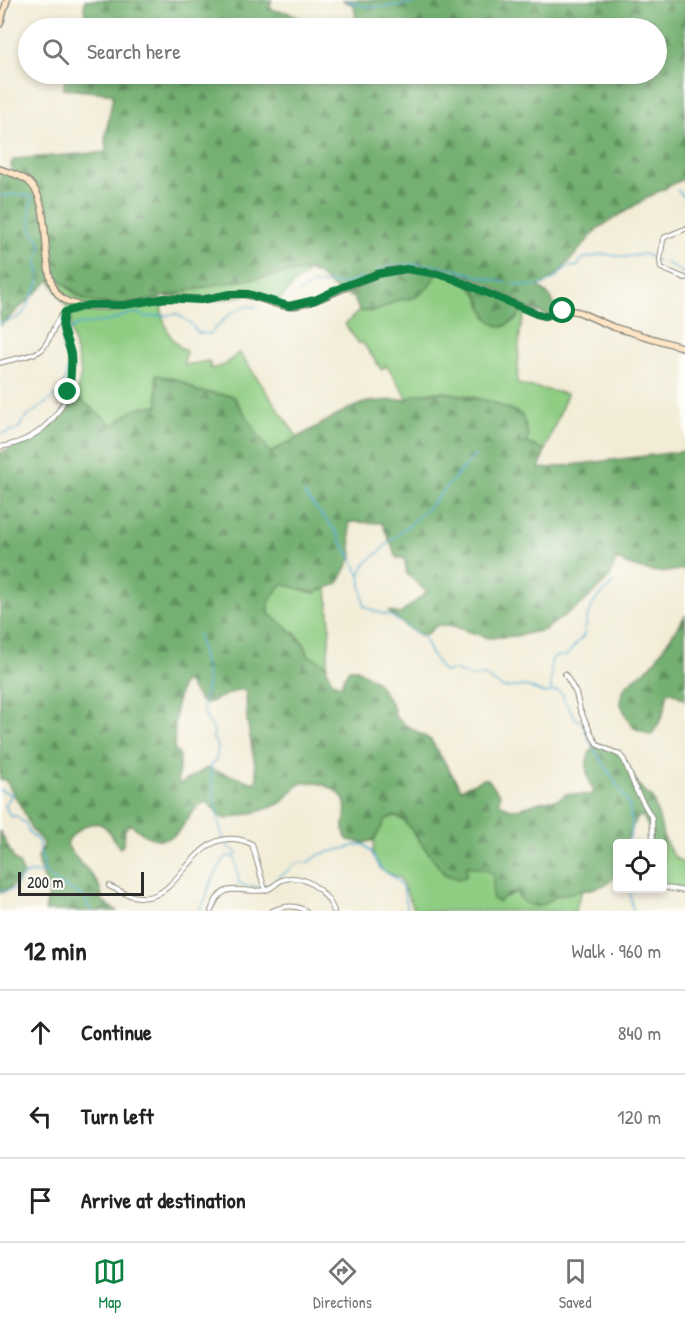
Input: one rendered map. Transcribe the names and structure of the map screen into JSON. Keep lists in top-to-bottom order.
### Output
{
  "scale_bar": "200 m",
  "page": {
    "search": "Search here",
    "scale": "200 m",
    "heading": ["12 min", "Walk · 960 m"],
    "list": [
      ["Continue", "840 m"],
      ["Turn left", "120 m"],
      "Arrive at destination"
    ],
    "nav": ["Map", "Directions", "Saved"]
  }
}
